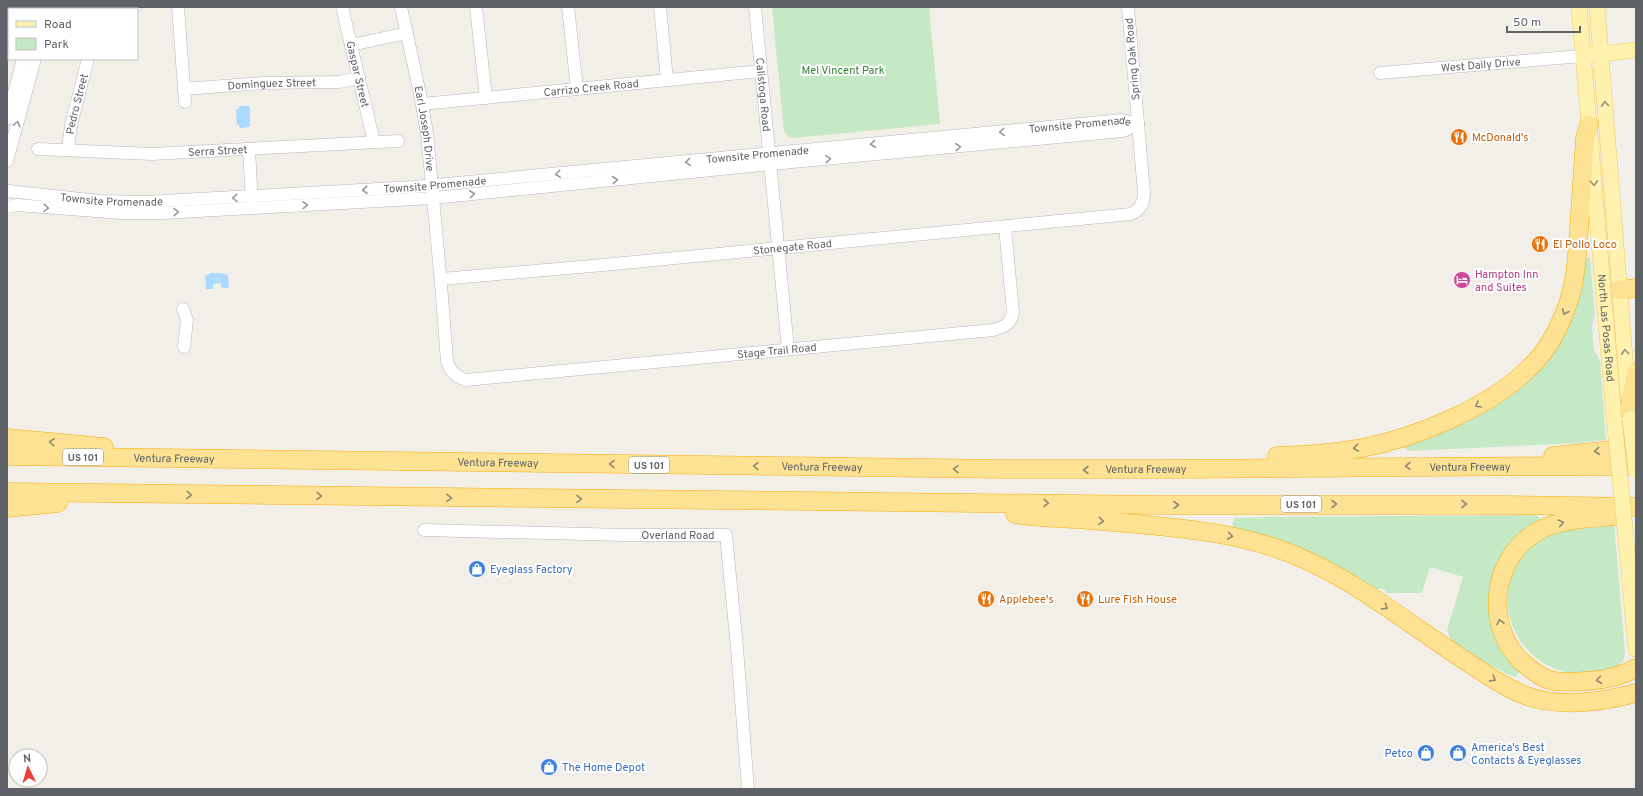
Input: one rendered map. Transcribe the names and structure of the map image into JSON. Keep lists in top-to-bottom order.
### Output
{
  "streets": {
    "highway": ["US 101", "Ventura Freeway"],
    "main road": ["North Las Posas Road"],
    "street": [
      "Spring Oak Road",
      "West Daily Drive",
      "Gaspar Street",
      "Dominguez Street",
      "Carrizo Creek Road",
      "Calistoga Road",
      "Pedro Street",
      "Townsite Promenade",
      "Earl Joseph Drive",
      "Serra Street",
      "Stonegate Road",
      "Stage Trail Road",
      "Overland Road"
    ]
  },
  "crossings": [
    ["Spring Oak Road", "Townsite Promenade"],
    ["Spring Oak Road", "Stonegate Road"],
    ["West Daily Drive", "North Las Posas Road"],
    ["Gaspar Street", "Dominguez Street"],
    ["Gaspar Street", "Serra Street"],
    ["Carrizo Creek Road", "Calistoga Road"],
    ["Carrizo Creek Road", "Earl Joseph Drive"],
    ["Calistoga Road", "Townsite Promenade"],
    ["Calistoga Road", "Stonegate Road"],
    ["Calistoga Road", "Stage Trail Road"],
    ["Pedro Street", "Serra Street"],
    ["Townsite Promenade", "Earl Joseph Drive"],
    ["Earl Joseph Drive", "Stonegate Road"],
    ["Earl Joseph Drive", "Stage Trail Road"],
    ["Stonegate Road", "Stage Trail Road"]
  ],
  "parks": ["Mel Vincent Park"],
  "places": {
    "restaurant": [
      "McDonald's",
      "El Pollo Loco",
      "Applebee's",
      "Lure Fish House"
    ],
    "hotel": ["Hampton Inn and Suites"],
    "shop": [
      "Eyeglass Factory",
      "Petco",
      "America's Best Contacts & Eyeglasses",
      "The Home Depot"
    ]
  },
  "legend": ["Road", "Park"],
  "scale_bar": "50 m",
  "north": "top"
}
